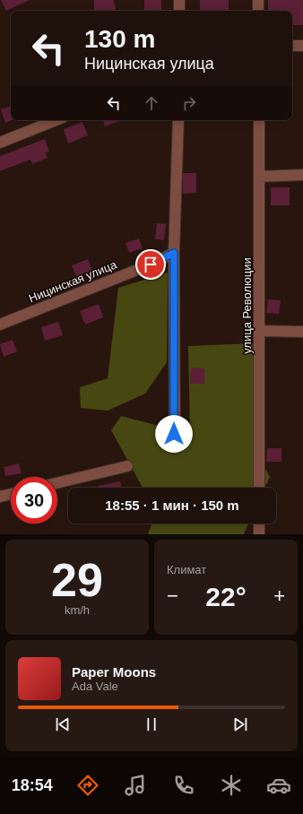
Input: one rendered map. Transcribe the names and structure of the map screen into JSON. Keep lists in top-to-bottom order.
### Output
{
  "streets": {
    "street": ["Ницинская улица", "улица Революции"]
  },
  "page": {
    "turn": ["130 m", "Ницинская улица"],
    "limit": "30",
    "trip": "18:55 · 1 мин · 150 m",
    "tile": [
      ["29", "km/h"],
      "Климат"
    ],
    "heat": ["−", "22°", "+"],
    "song": ["Paper Moons", "Ada Vale"],
    "tabs": "18:54"
  }
}
